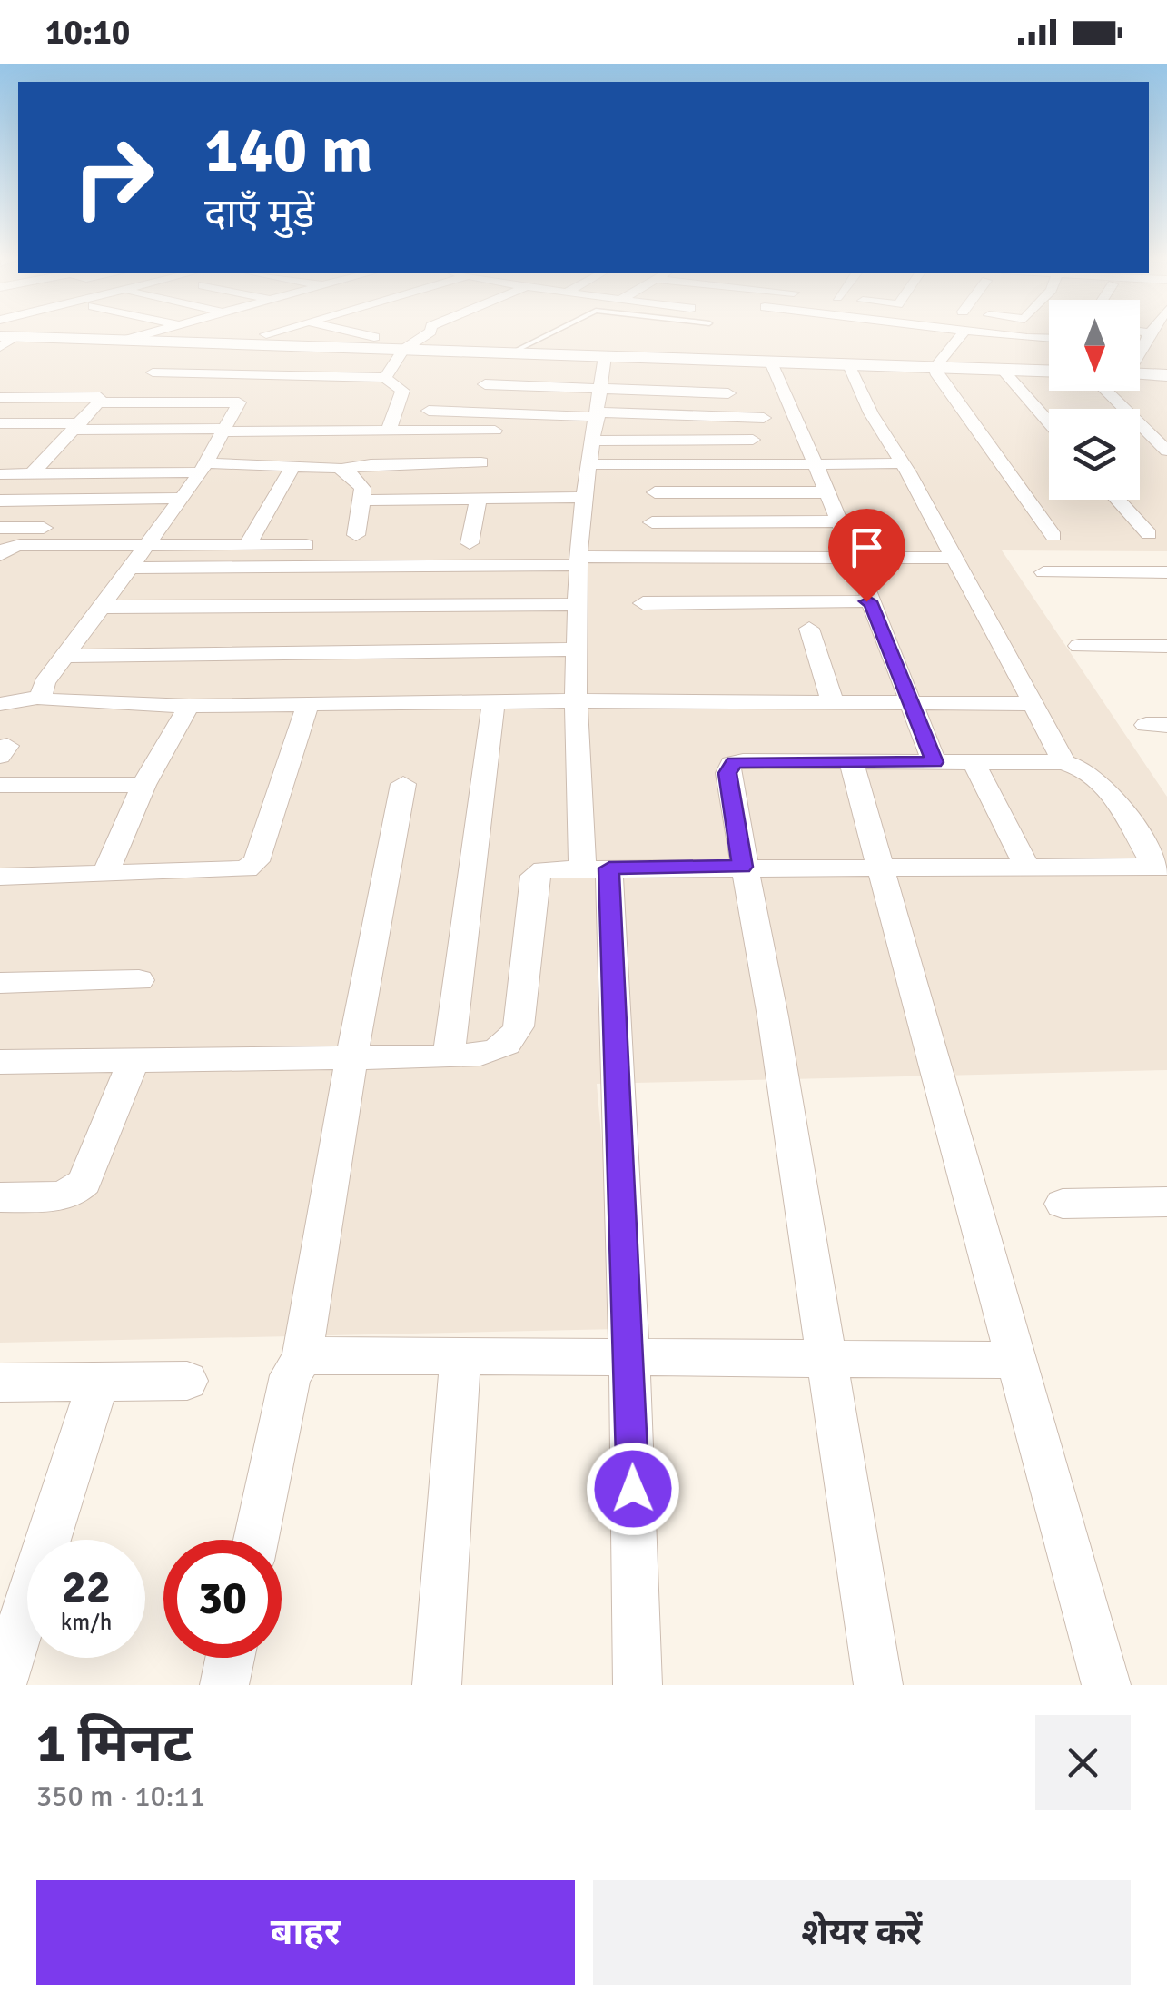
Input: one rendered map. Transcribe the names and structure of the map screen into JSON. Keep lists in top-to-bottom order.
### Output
{
  "north": "bottom",
  "page": {
    "status": "10:10",
    "turn": ["140 m", "दाएँ मुड़ें"],
    "speed": "22 km/h",
    "limit": "30",
    "heading": ["1 मिनट", "350 m · 10:11"],
    "buttons": ["बाहर", "शेयर करें"]
  }
}
